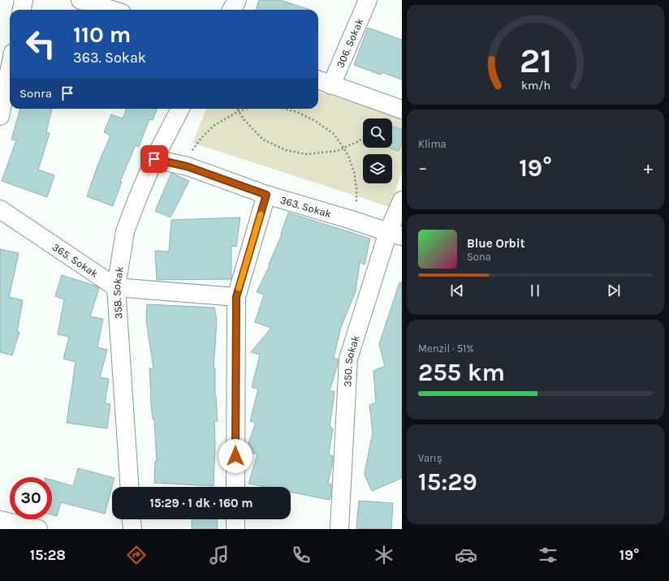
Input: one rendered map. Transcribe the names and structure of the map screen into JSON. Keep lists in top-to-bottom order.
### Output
{
  "streets": {
    "street": [
      "306. Sokak",
      "363. Sokak",
      "365. Sokak",
      "358. Sokak",
      "350. Sokak"
    ]
  },
  "crossings": [
    ["363. Sokak", "358. Sokak"],
    ["363. Sokak", "350. Sokak"],
    ["365. Sokak", "358. Sokak"]
  ],
  "page": {
    "turn": ["110 m", "363. Sokak"],
    "then": "Sonra",
    "tile": [
      "Klima",
      ["Menzil · 51%", "255 km"],
      ["Varış", "15:29"]
    ],
    "heat": ["−", "19°", "+"],
    "song": ["Blue Orbit", "Sona"],
    "limit": "30",
    "trip": "15:29 · 1 dk · 160 m",
    "tabs": ["15:28", "19°"],
    "gauge": ["21", "km/h"]
  }
}
